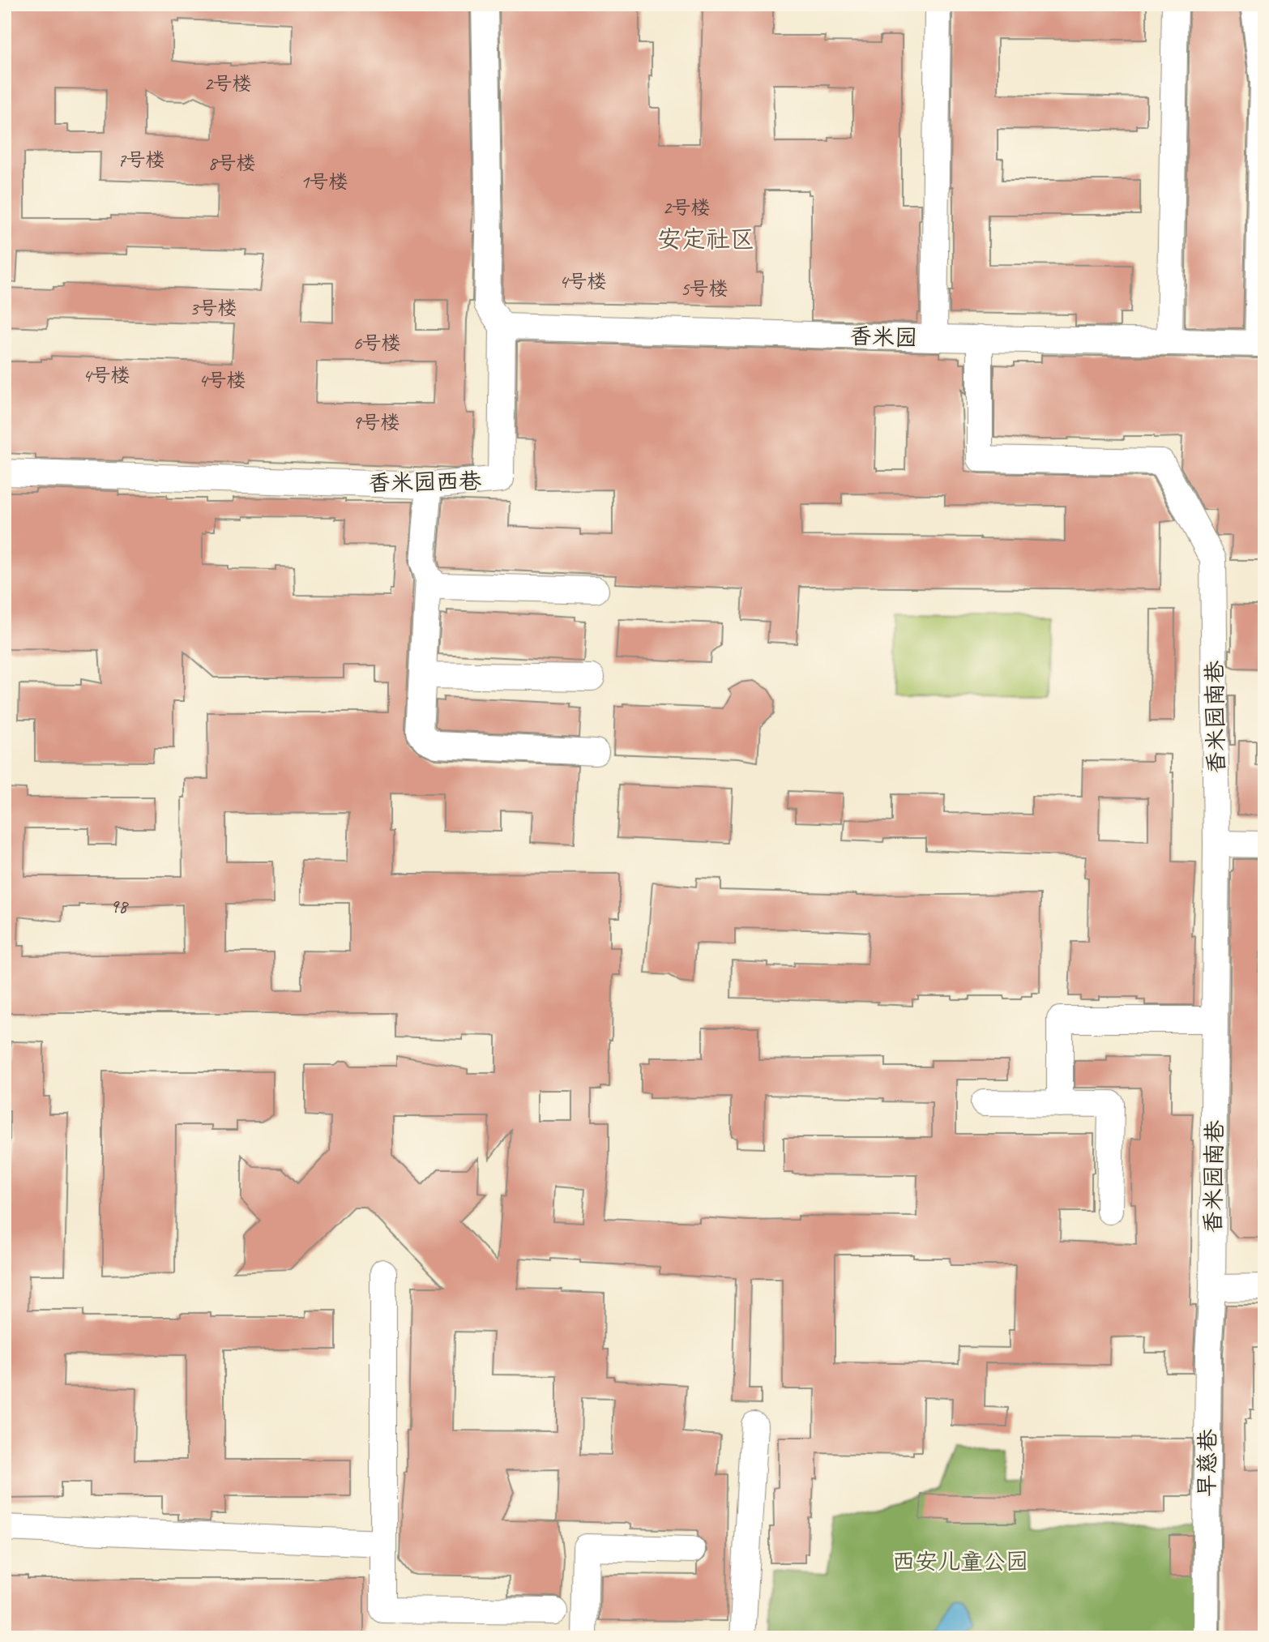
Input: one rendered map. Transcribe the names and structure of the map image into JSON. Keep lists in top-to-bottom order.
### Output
{
  "streets": {
    "street": [
      "香米园",
      "香米园西巷",
      "香米园南巷",
      "早慈巷"
    ]
  },
  "crossings": [
    ["香米园", "香米园西巷"],
    ["香米园", "香米园南巷"],
    ["香米园南巷", "早慈巷"]
  ],
  "districts": ["安定社区"],
  "parks": ["西安儿童公园"],
  "house_numbers": [
    "2号楼",
    "7号楼",
    "8号楼",
    "1号楼",
    "2号楼",
    "4号楼",
    "5号楼",
    "3号楼",
    "6号楼",
    "4号楼",
    "4号楼",
    "9号楼",
    "98"
  ]
}
